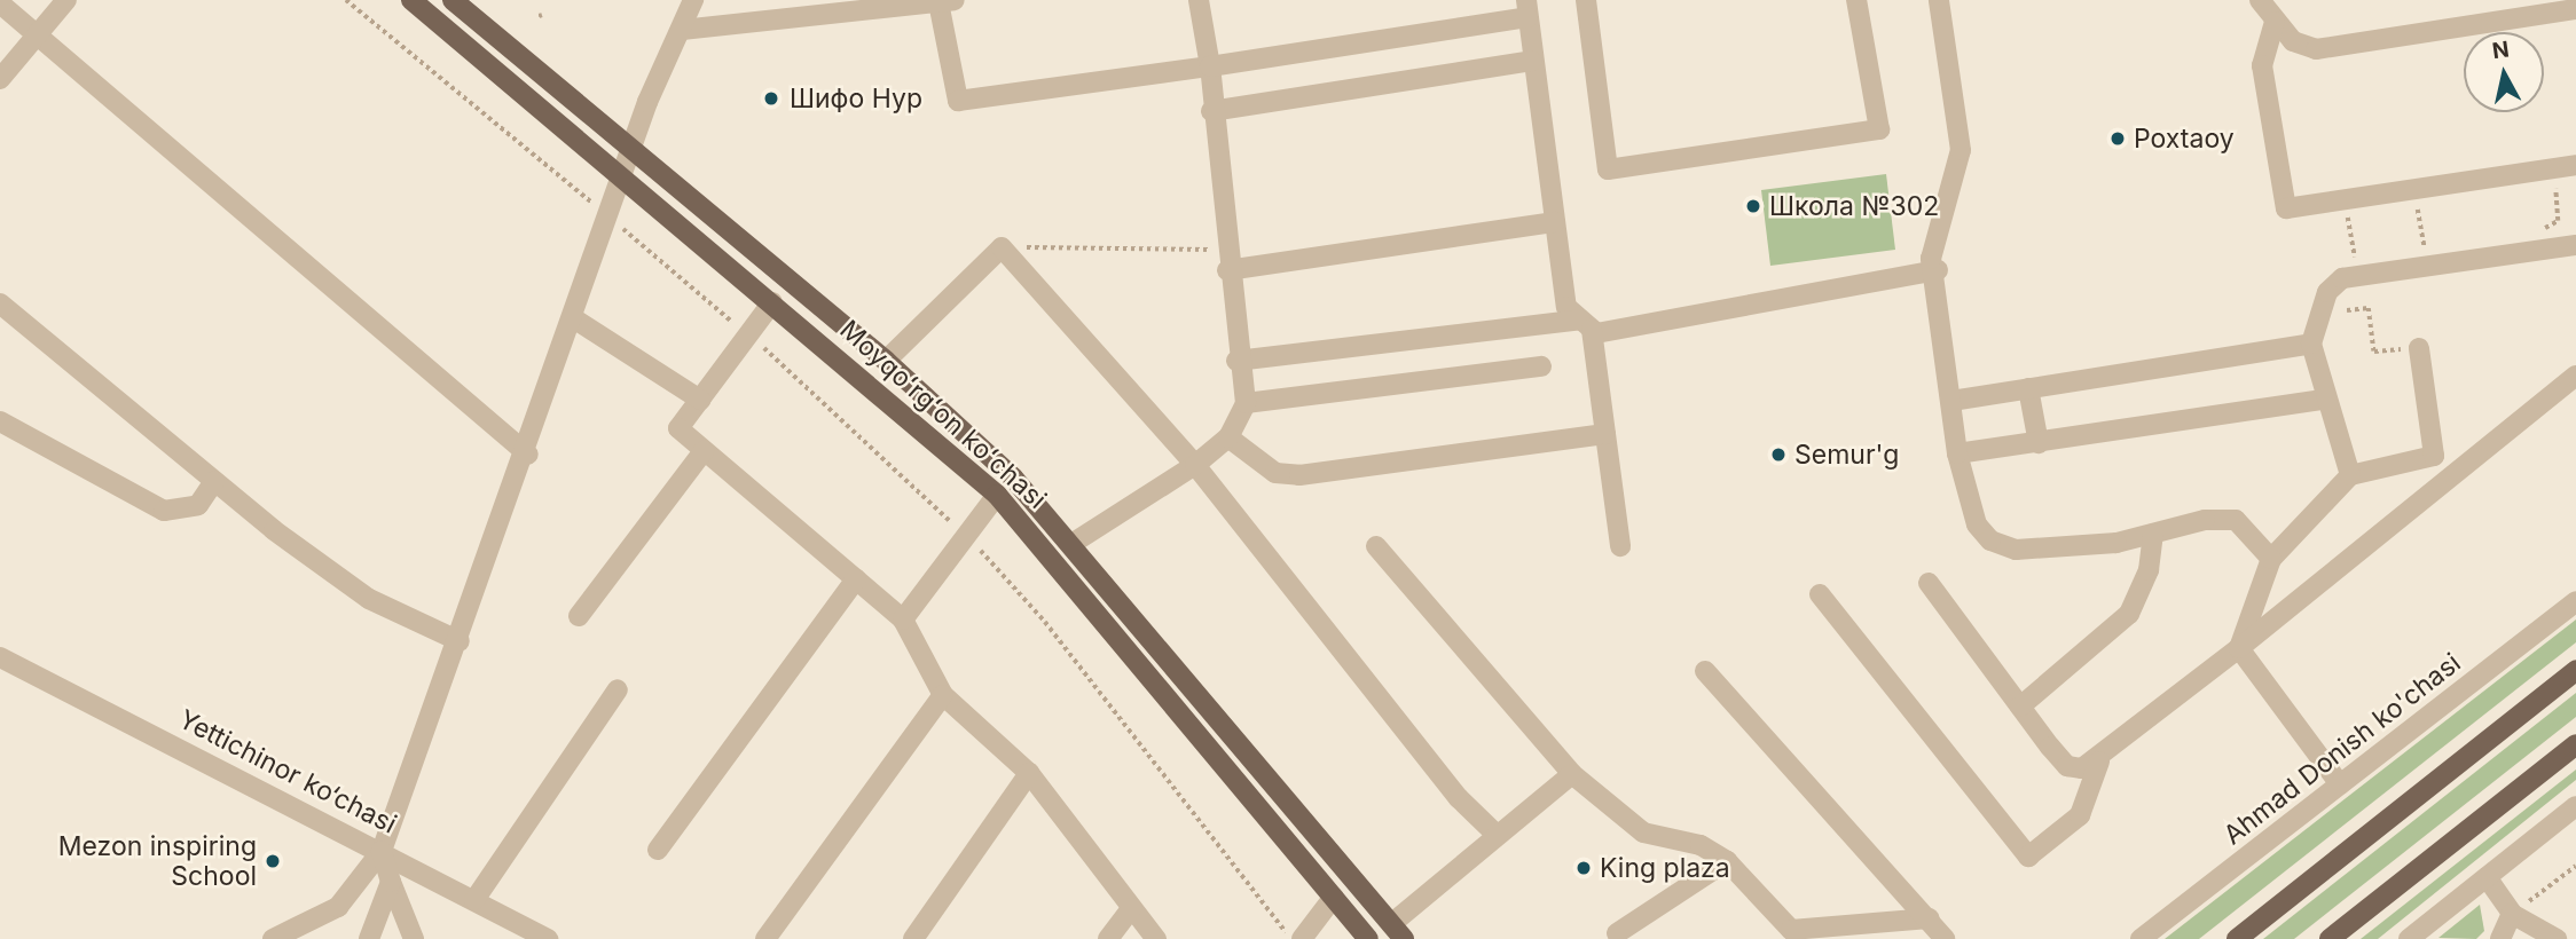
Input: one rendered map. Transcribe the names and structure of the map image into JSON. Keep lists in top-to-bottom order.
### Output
{
  "streets": {
    "main road": ["Moyqoʻrgʻon koʻchasi"],
    "street": ["Ahmad Donish ko'chasi", "Yettichinor ko‘chasi"]
  },
  "places": [
    "Шифо Нур",
    "Poxtaoy",
    "Школа №302",
    "Semur'g",
    "Mezon inspiring School",
    "King plaza"
  ],
  "north": "top"
}
